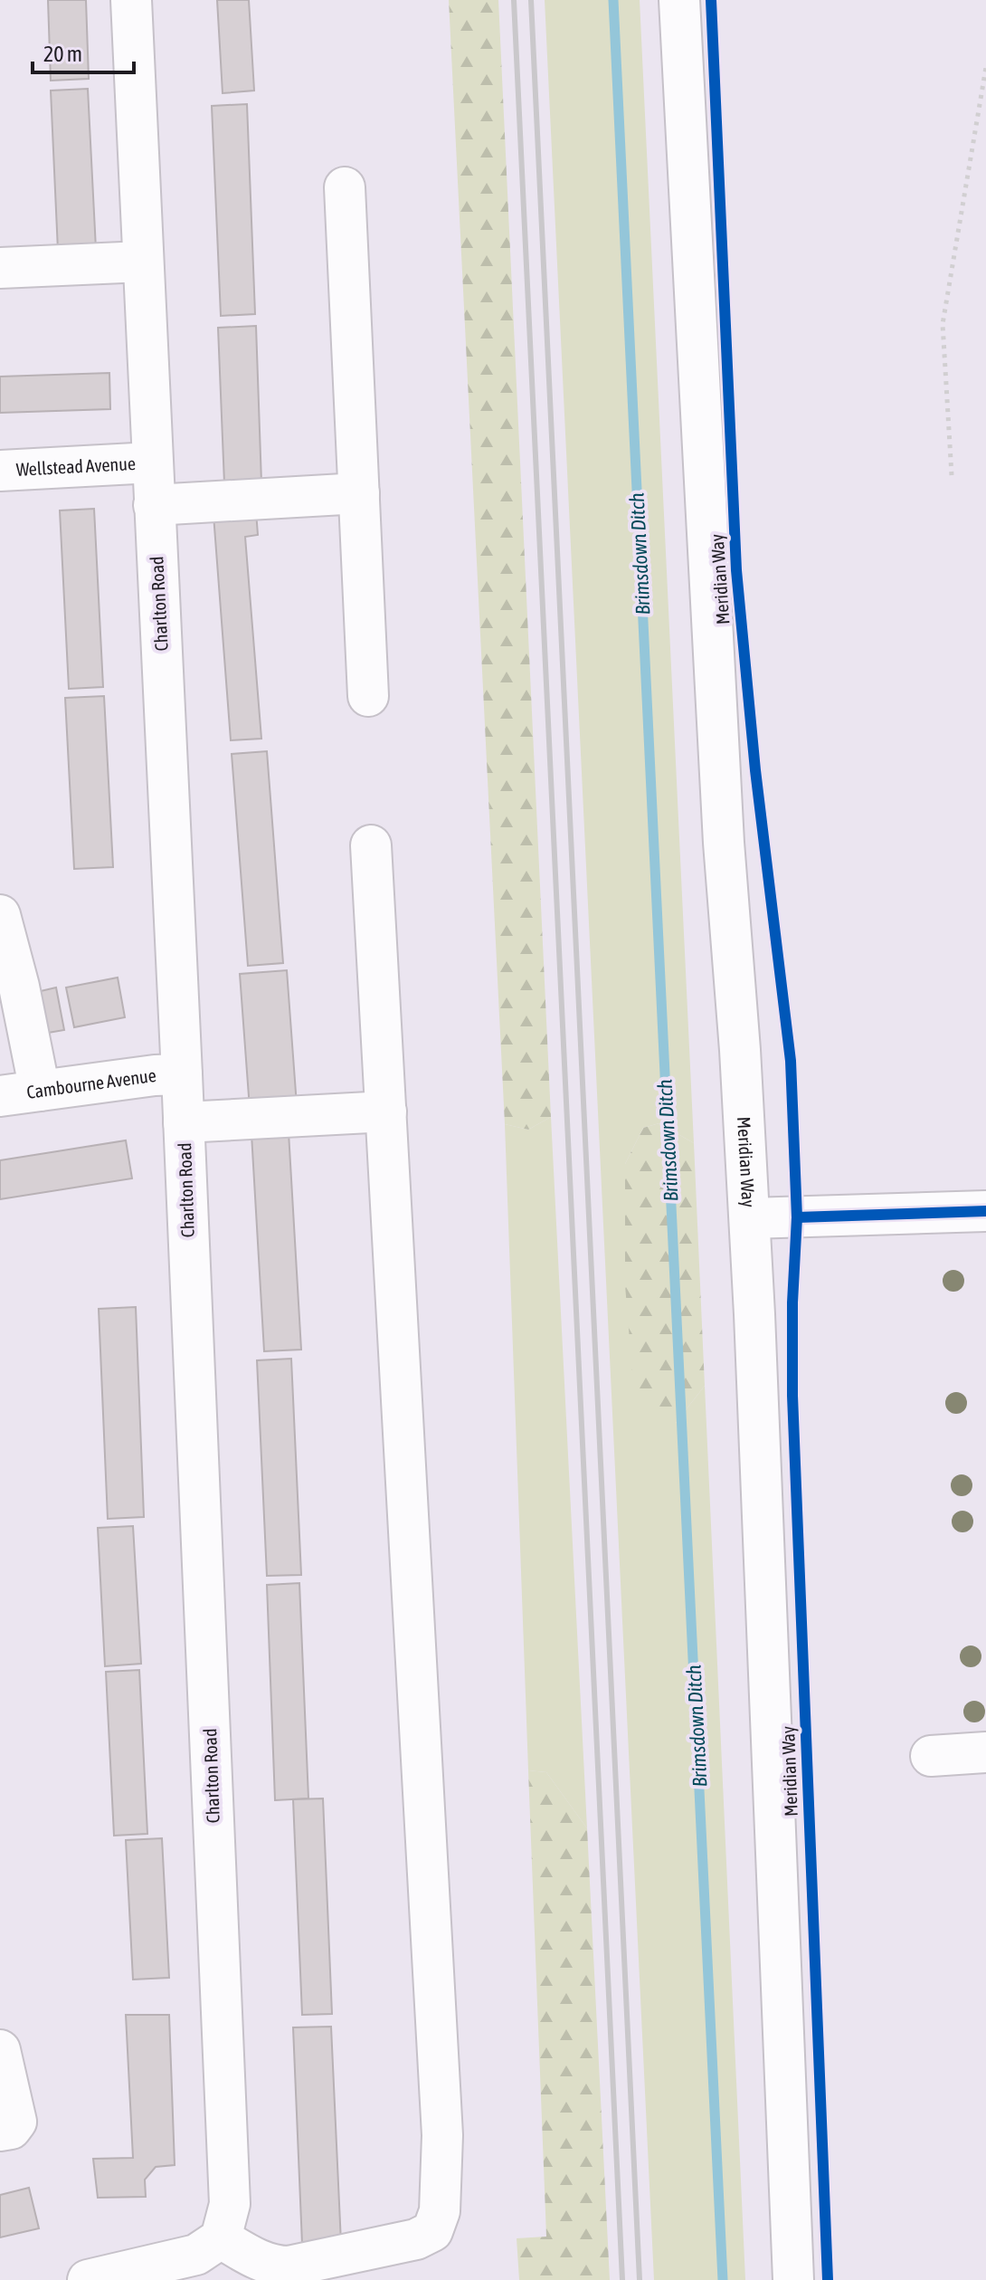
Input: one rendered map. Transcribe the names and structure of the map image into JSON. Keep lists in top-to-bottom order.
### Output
{
  "streets": {
    "street": [
      "Wellstead Avenue",
      "Meridian Way",
      "Charlton Road",
      "Cambourne Avenue"
    ]
  },
  "crossings": [
    ["Wellstead Avenue", "Charlton Road"],
    ["Charlton Road", "Cambourne Avenue"]
  ],
  "water": ["Brimsdown Ditch"],
  "scale_bar": "20 m"
}
